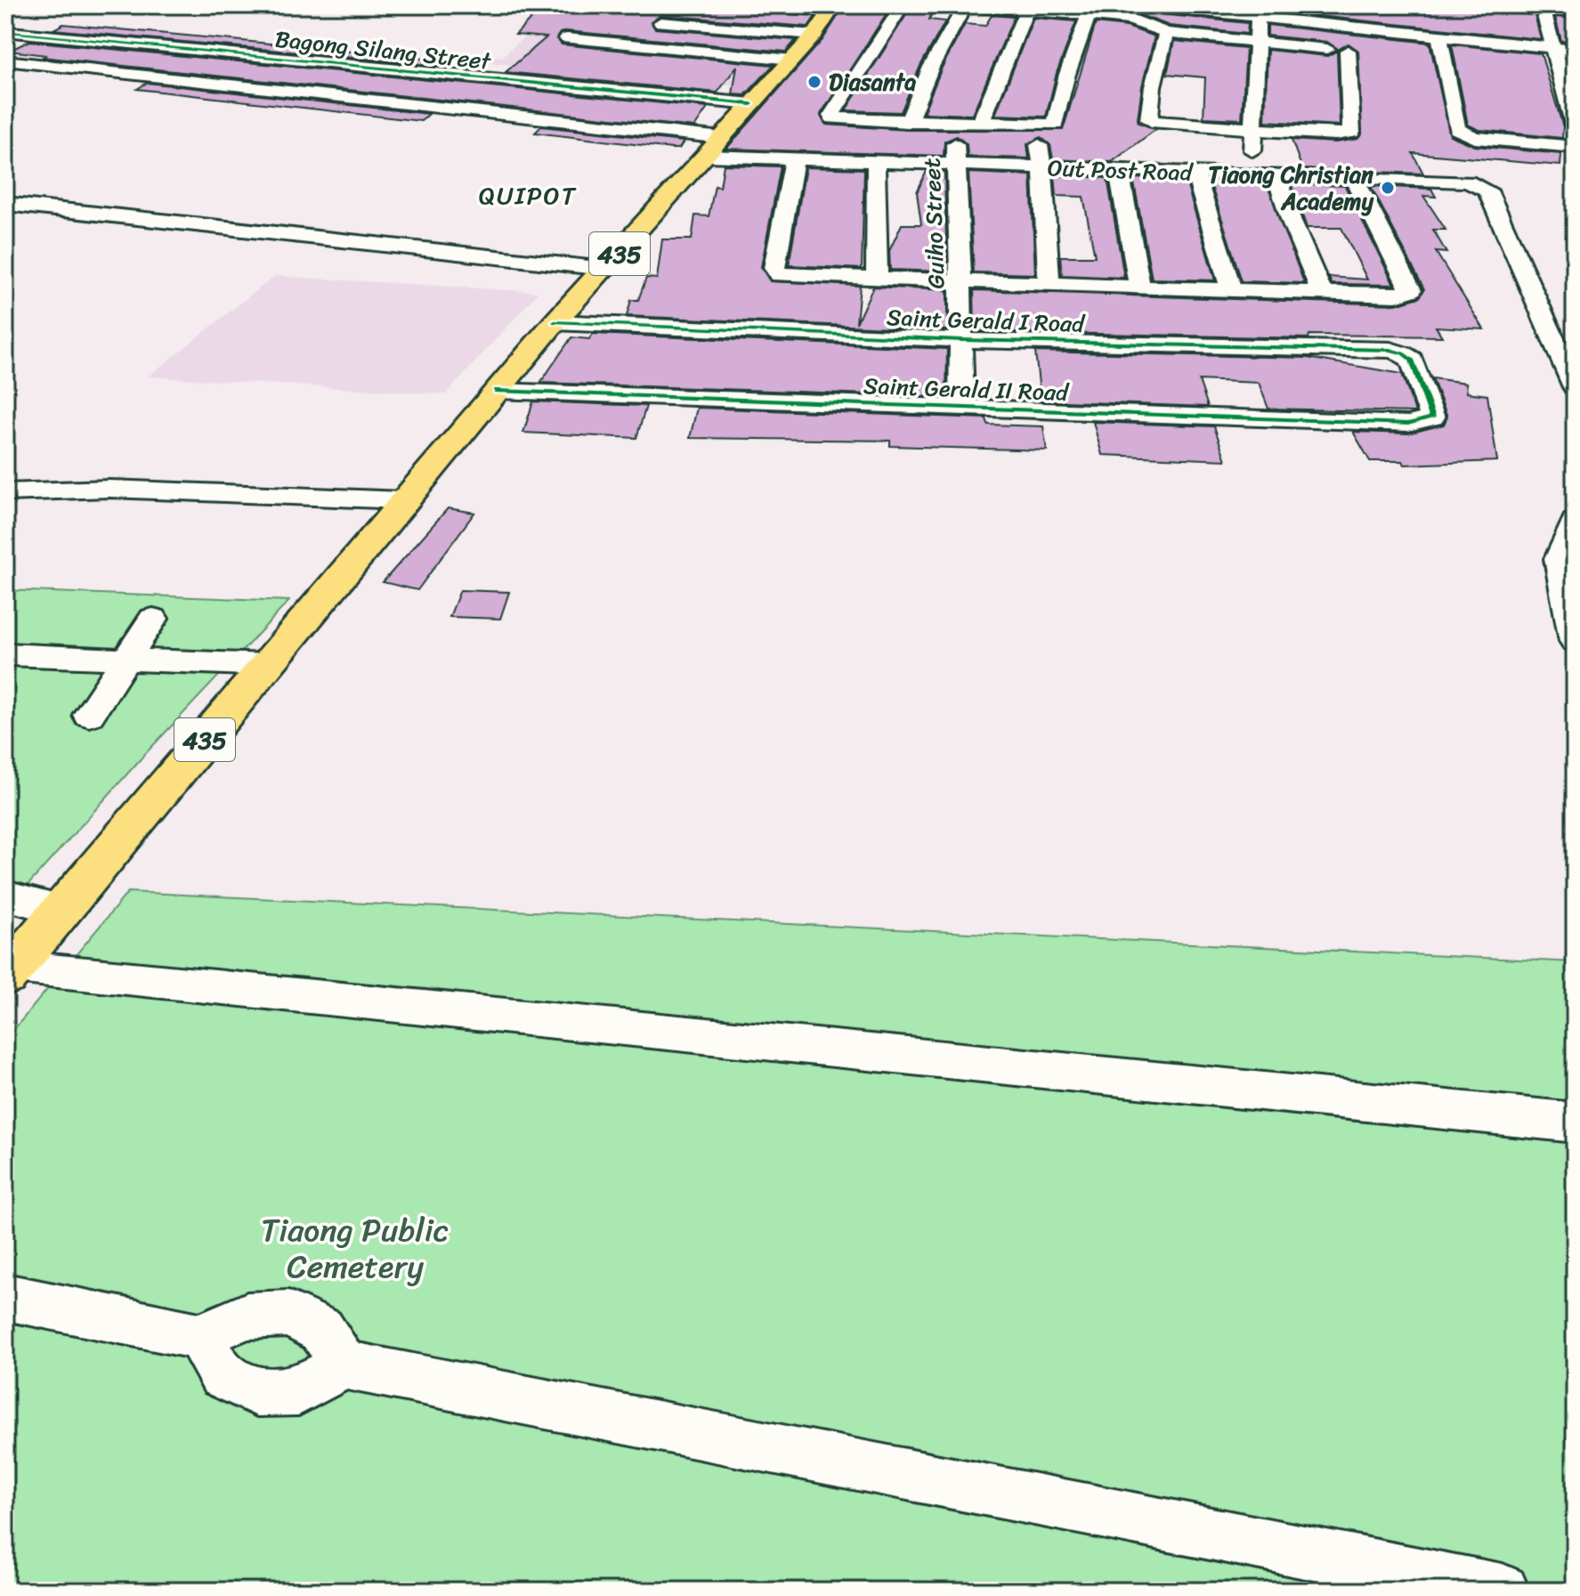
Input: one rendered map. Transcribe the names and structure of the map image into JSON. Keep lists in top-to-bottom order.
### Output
{
  "streets": {
    "main road": ["435"],
    "street": [
      "Bagong Silang Street",
      "Out Post Road",
      "Guiho Street",
      "Saint Gerald I Road",
      "Saint Gerald II Road"
    ]
  },
  "crossings": [
    ["Bagong Silang Street", "435"],
    ["Out Post Road", "Guiho Street"],
    ["Out Post Road", "435"],
    ["Guiho Street", "Saint Gerald I Road"],
    ["Guiho Street", "Saint Gerald II Road"],
    ["435", "Saint Gerald I Road"],
    ["435", "Saint Gerald II Road"],
    ["Saint Gerald I Road", "Saint Gerald II Road"]
  ],
  "districts": ["QUIPOT"],
  "parks": ["Tiaong Public Cemetery"],
  "places": ["Diasanta", "Tiaong Christian Academy"]
}
